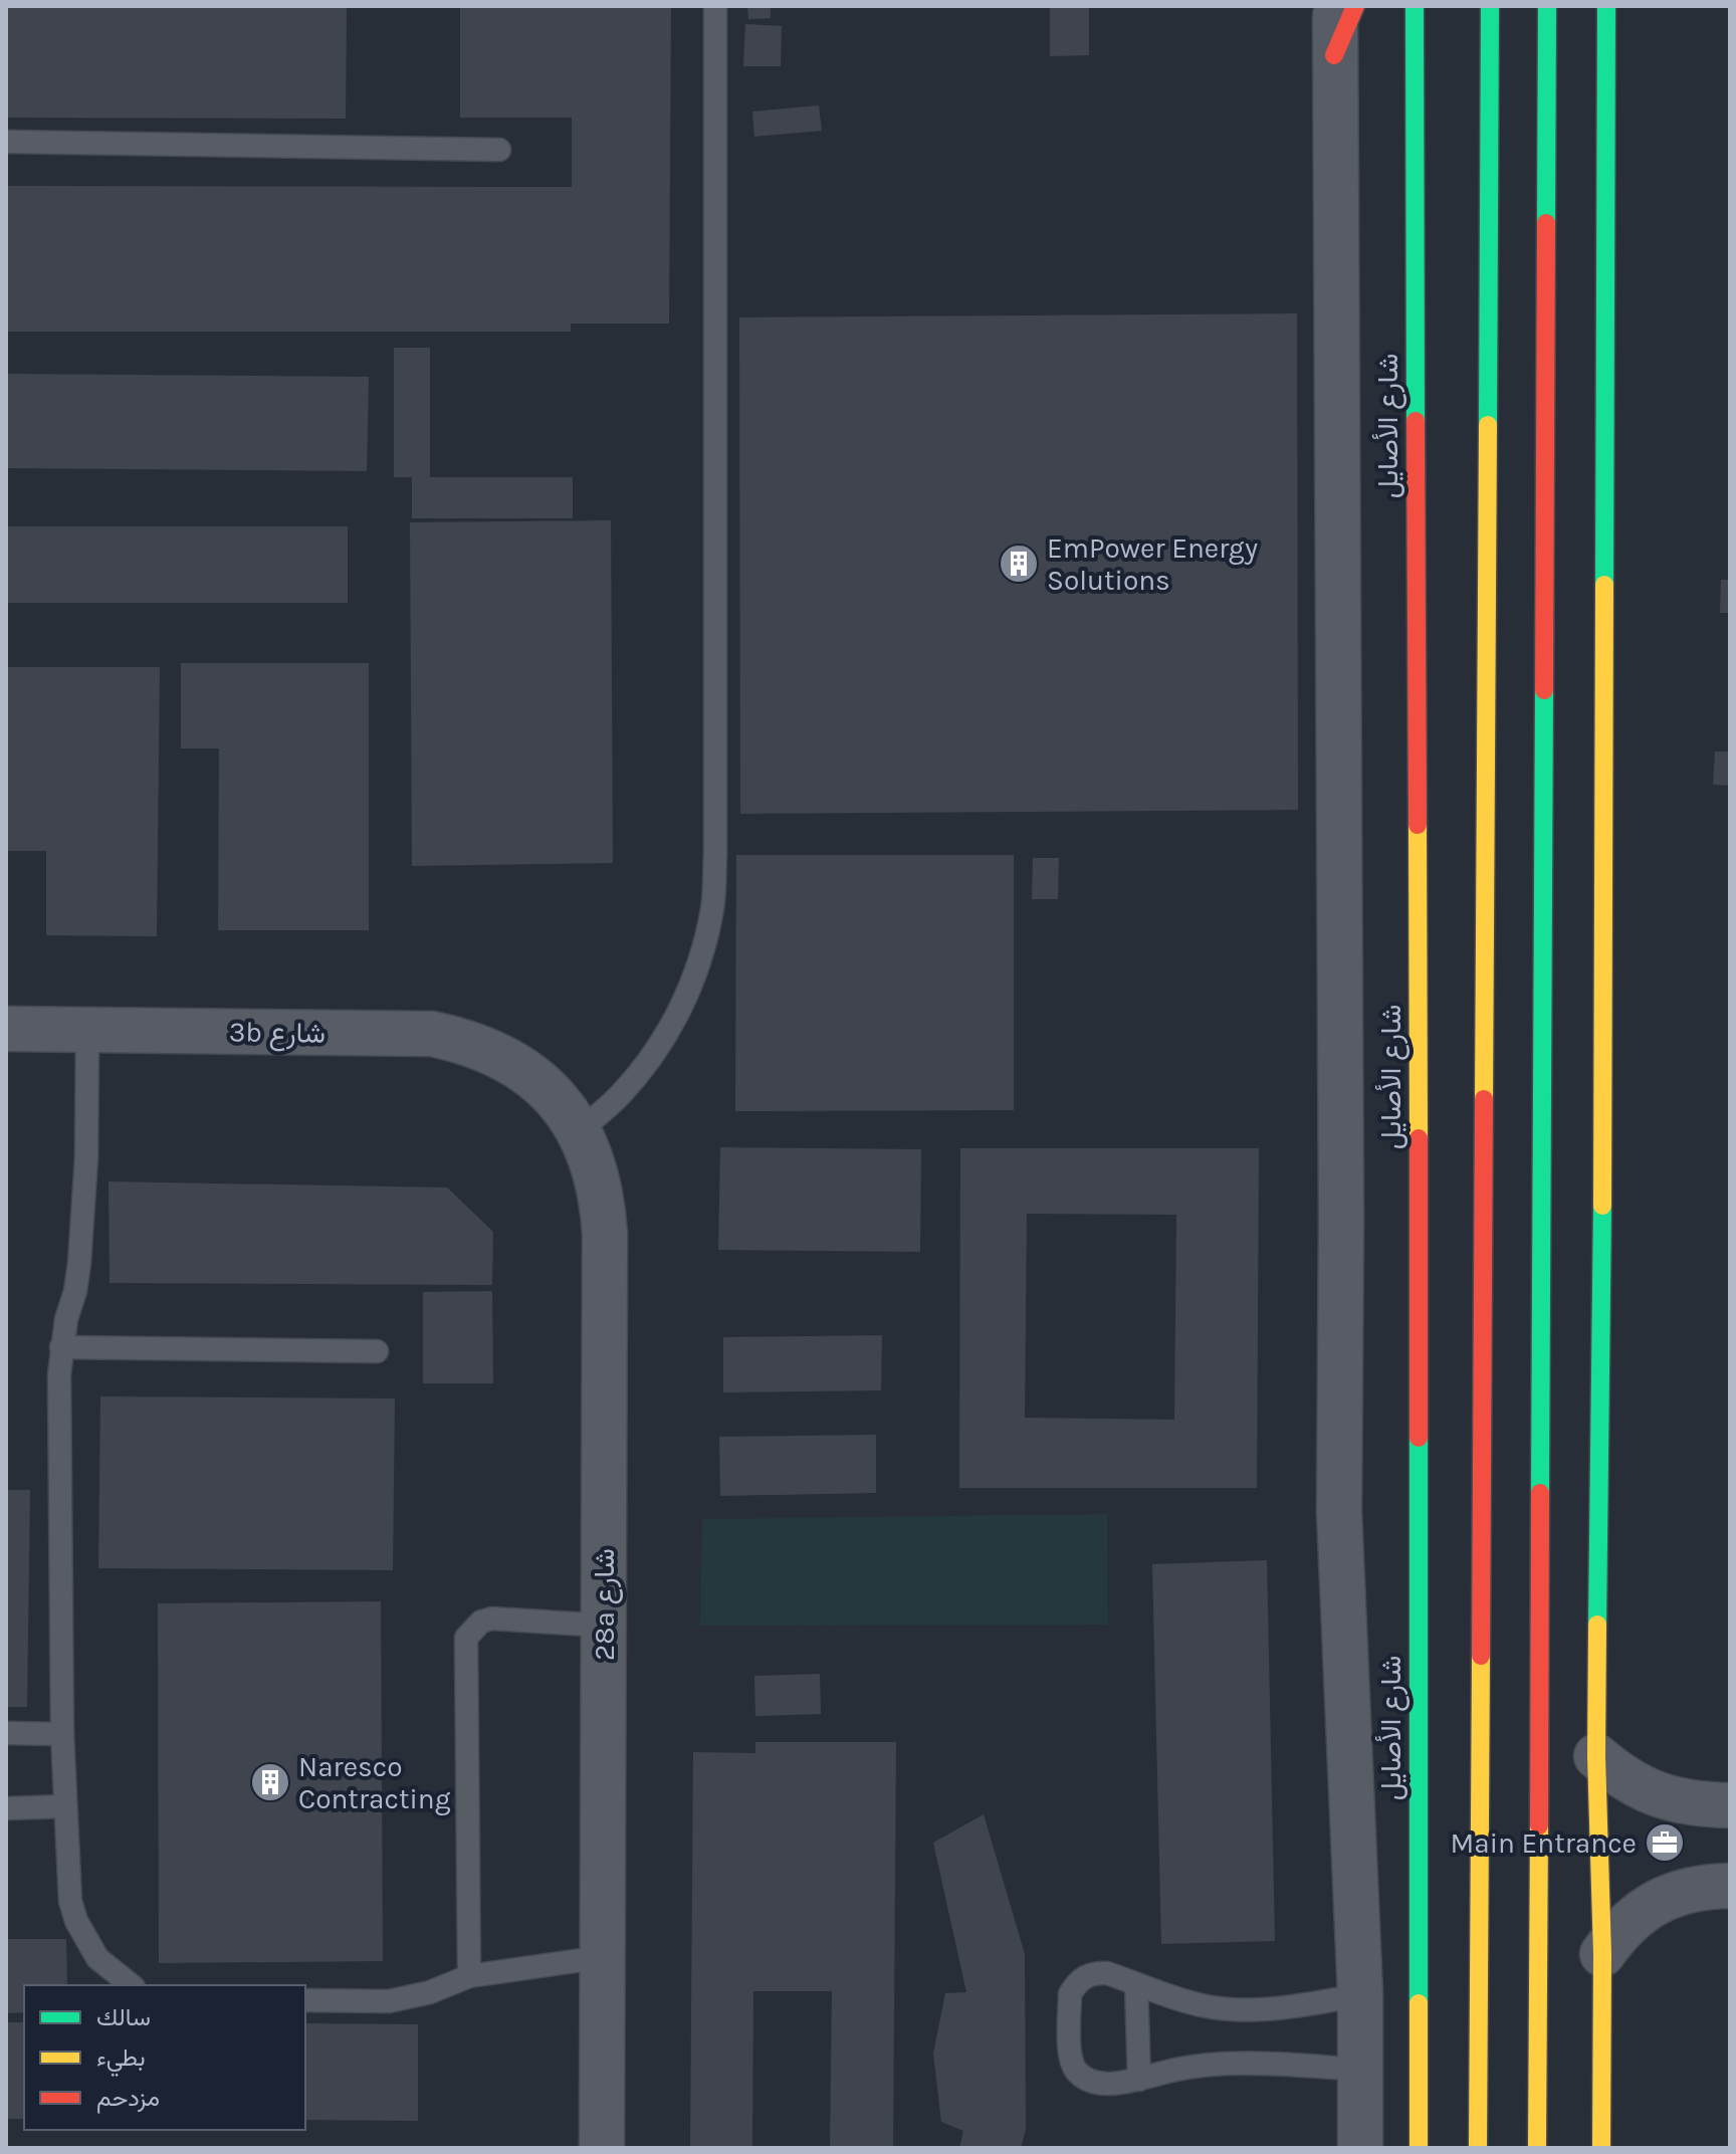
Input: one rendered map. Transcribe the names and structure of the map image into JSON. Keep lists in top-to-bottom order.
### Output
{
  "streets": {
    "street": ["شارع الأصايل", "3b شارع", "28a شارع"]
  },
  "crossings": [
    ["3b شارع", "28a شارع"]
  ],
  "places": {
    "building": ["EmPower Energy Solutions", "Naresco Contracting"],
    "office": ["Main Entrance"]
  },
  "legend": ["سالك", "بطيء", "مزدحم"]
}
